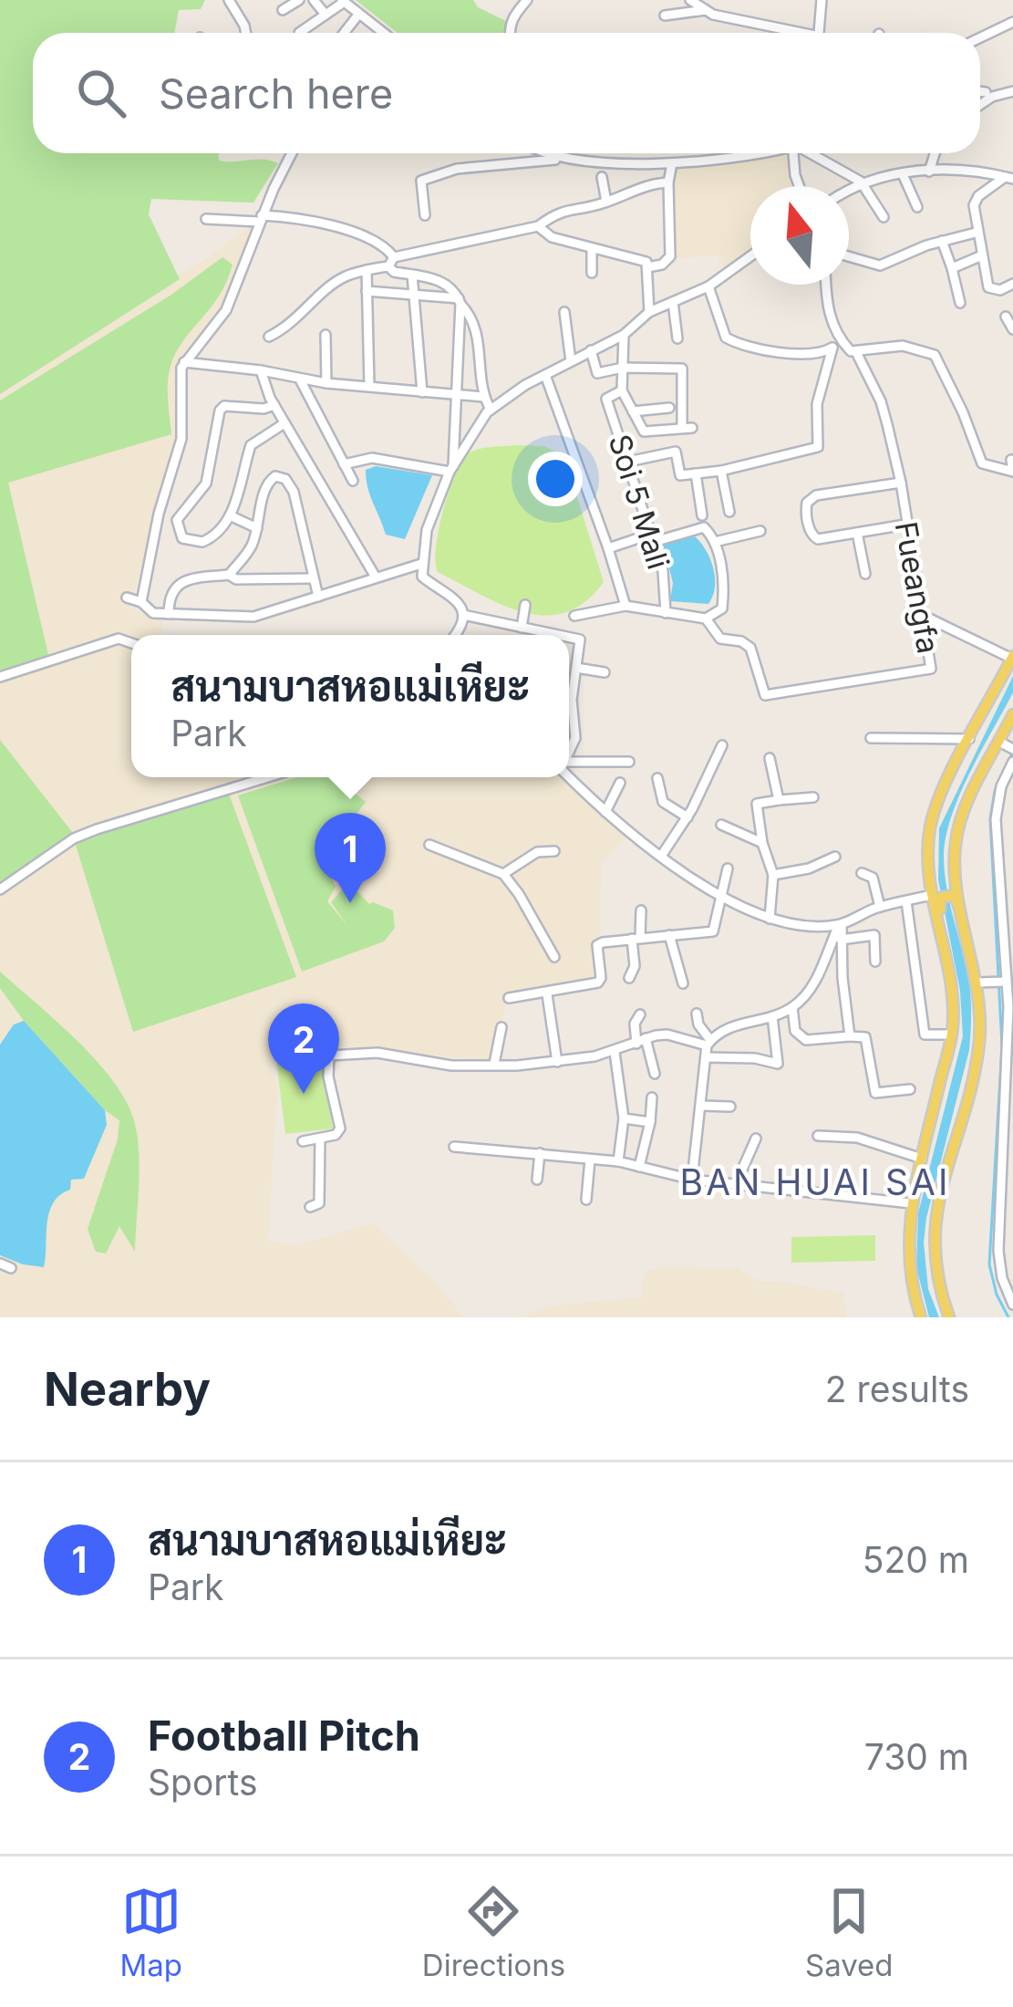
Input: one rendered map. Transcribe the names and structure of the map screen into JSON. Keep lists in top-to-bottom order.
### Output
{
  "streets": {
    "street": ["Soi 5 Mali", "Fueangfa"]
  },
  "districts": ["BAN HUAI SAI"],
  "north": "top",
  "page": {
    "search": "Search here",
    "popup": ["สนามบาสหอแม่เหียะ", "Park"],
    "pins": ["1", "2"],
    "heading": ["Nearby", "2 results"],
    "list": [
      {
        "mark": "1",
        "name": "สนามบาสหอแม่เหียะ",
        "note": "Park",
        "value": "520 m"
      },
      {
        "mark": "2",
        "name": "Football Pitch",
        "note": "Sports",
        "value": "730 m"
      }
    ],
    "nav": ["Map", "Directions", "Saved"]
  }
}
